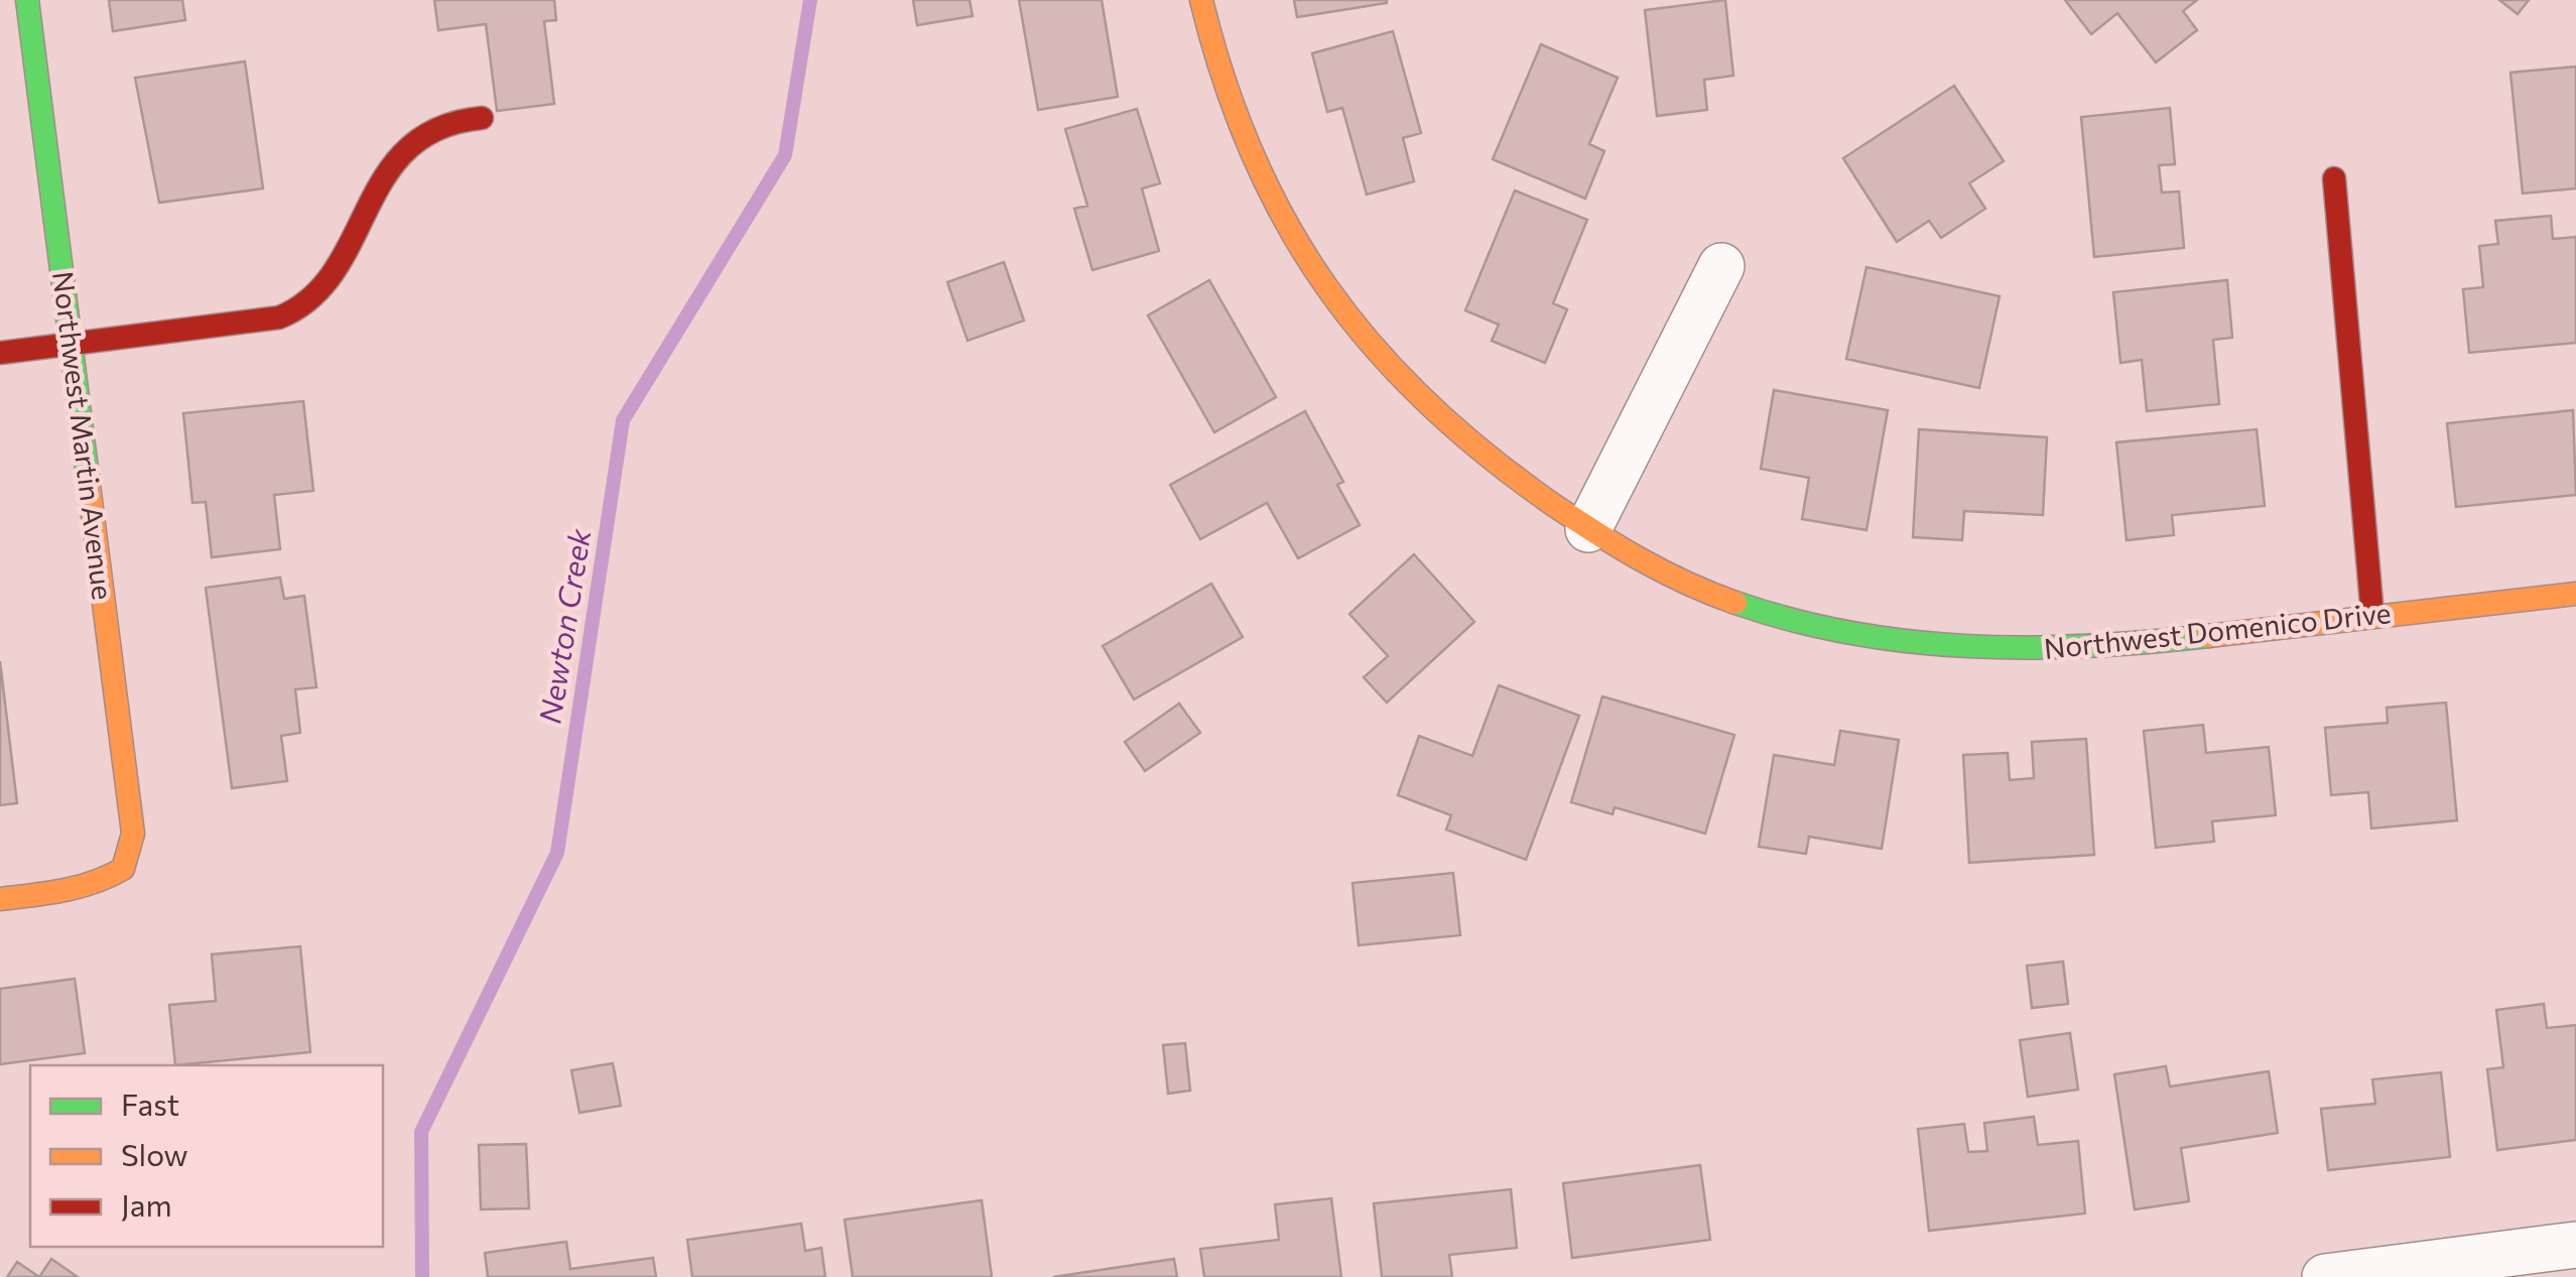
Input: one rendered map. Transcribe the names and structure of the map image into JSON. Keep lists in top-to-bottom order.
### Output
{
  "streets": {
    "street": ["Northwest Martin Avenue", "Northwest Domenico Drive"]
  },
  "water": ["Newton Creek"],
  "legend": ["Fast", "Slow", "Jam"]
}
